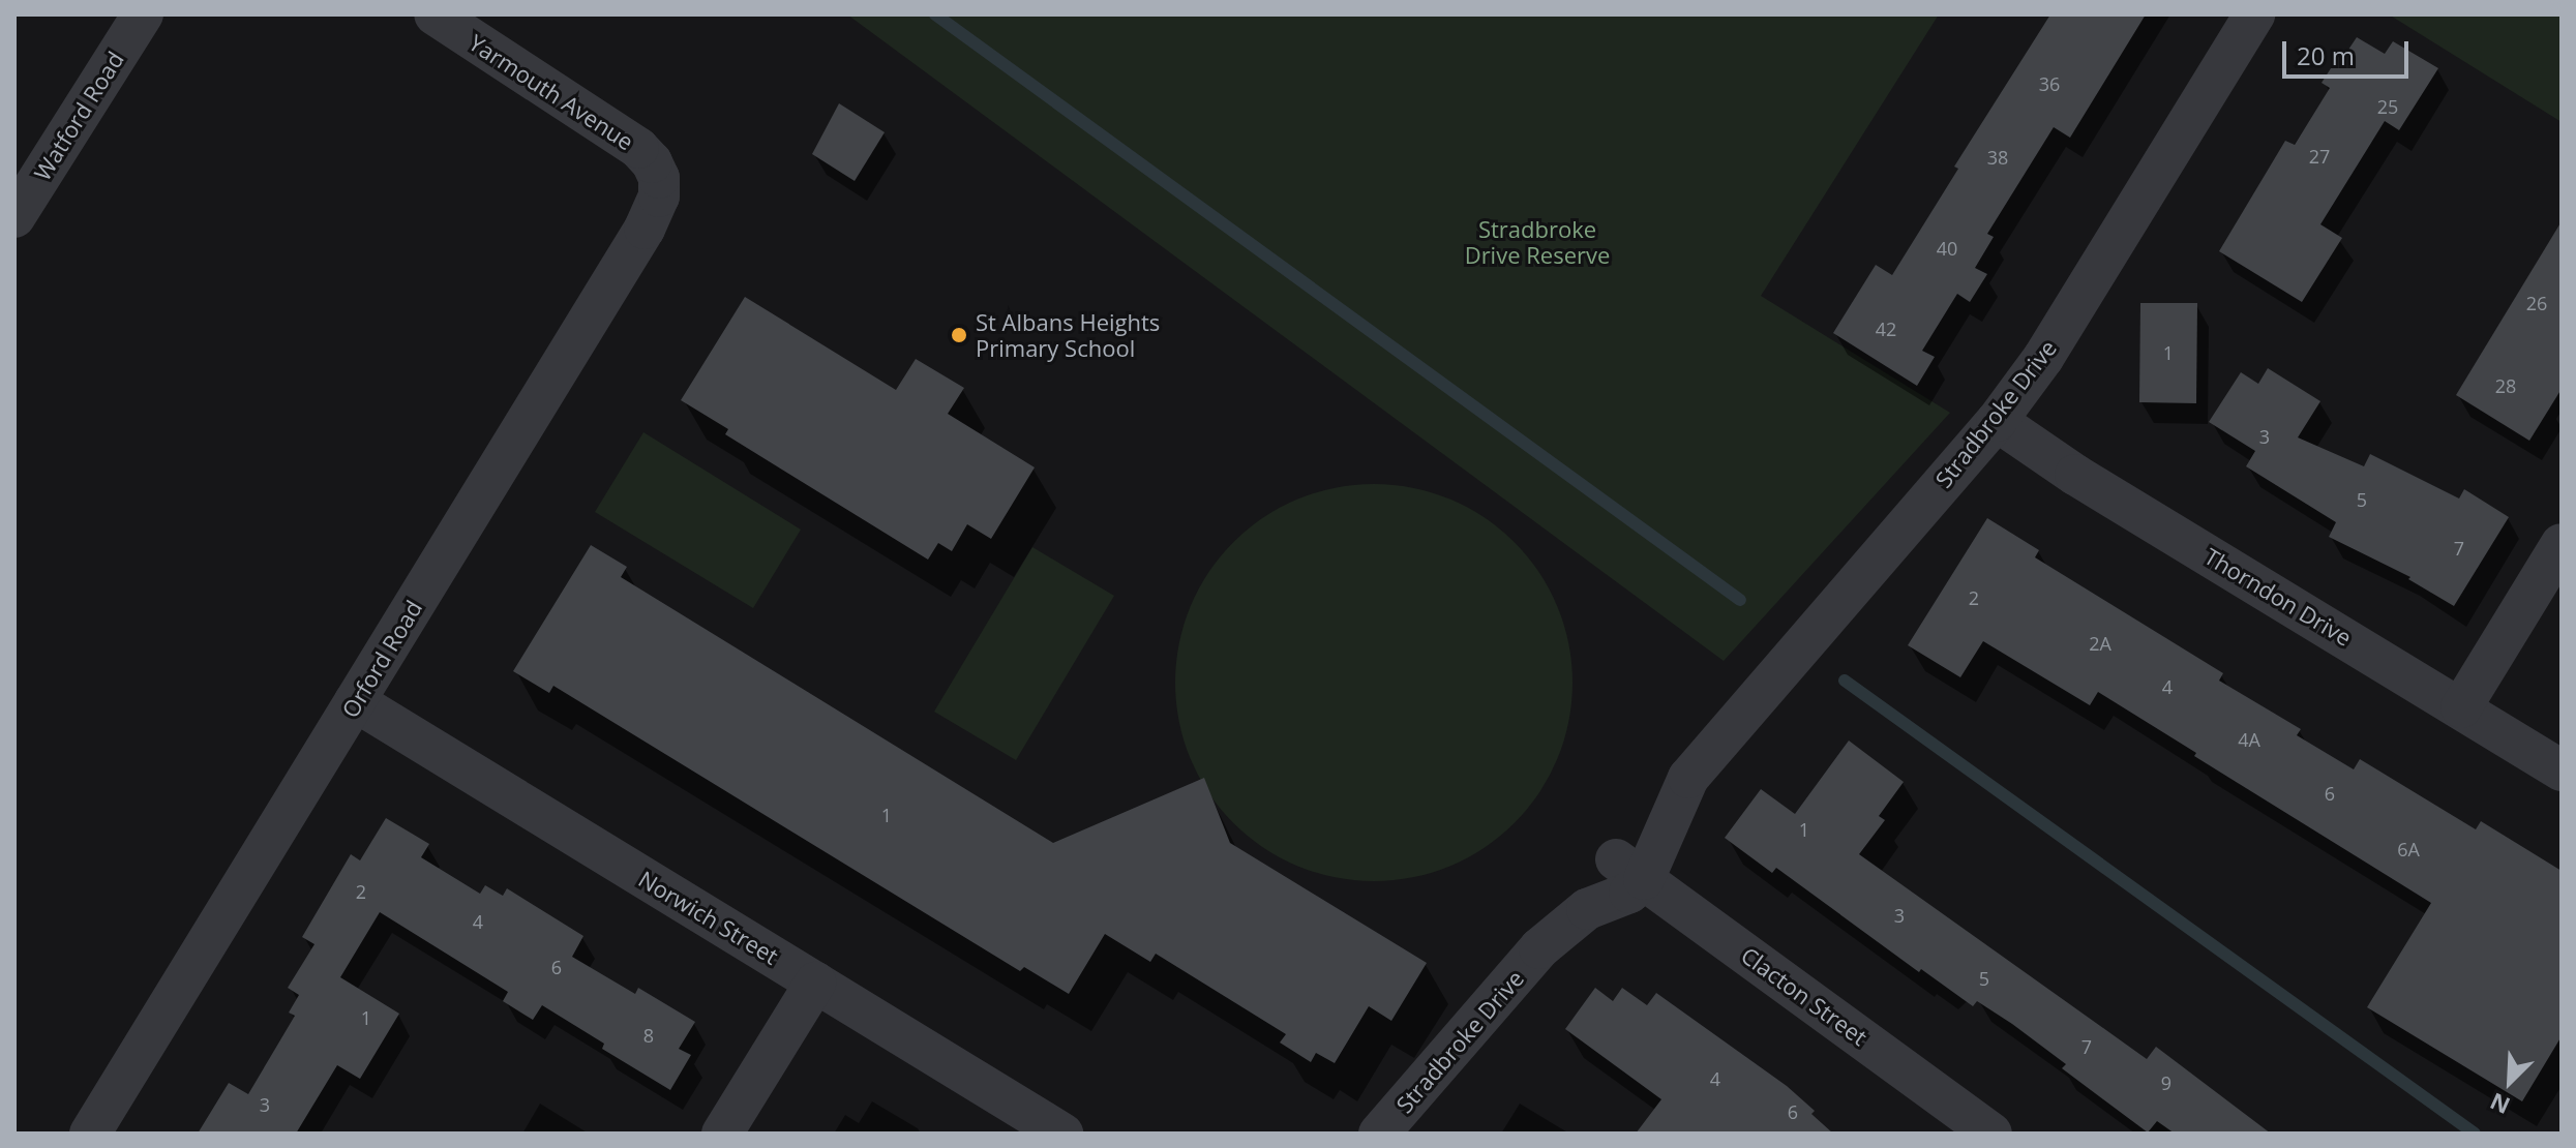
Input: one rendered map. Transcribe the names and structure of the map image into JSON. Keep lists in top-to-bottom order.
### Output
{
  "streets": {
    "street": [
      "Yarmouth Avenue",
      "Watford Road",
      "Stradbroke Drive",
      "Thorndon Drive",
      "Orford Road",
      "Norwich Street",
      "Clacton Street"
    ]
  },
  "crossings": [
    ["Yarmouth Avenue", "Orford Road"],
    ["Stradbroke Drive", "Thorndon Drive"],
    ["Stradbroke Drive", "Clacton Street"],
    ["Orford Road", "Norwich Street"]
  ],
  "parks": ["Stradbroke Drive Reserve"],
  "places": ["St Albans Heights Primary School"],
  "house_numbers": [
    "36",
    "25",
    "27",
    "38",
    "40",
    "26",
    "42",
    "1",
    "28",
    "3",
    "5",
    "7",
    "2",
    "2A",
    "4",
    "4A",
    "6",
    "1",
    "1",
    "6A",
    "2",
    "3",
    "4",
    "6",
    "5",
    "1",
    "8",
    "7",
    "4",
    "9",
    "3",
    "6"
  ],
  "scale_bar": "20 m",
  "north": "bottom left"
}
